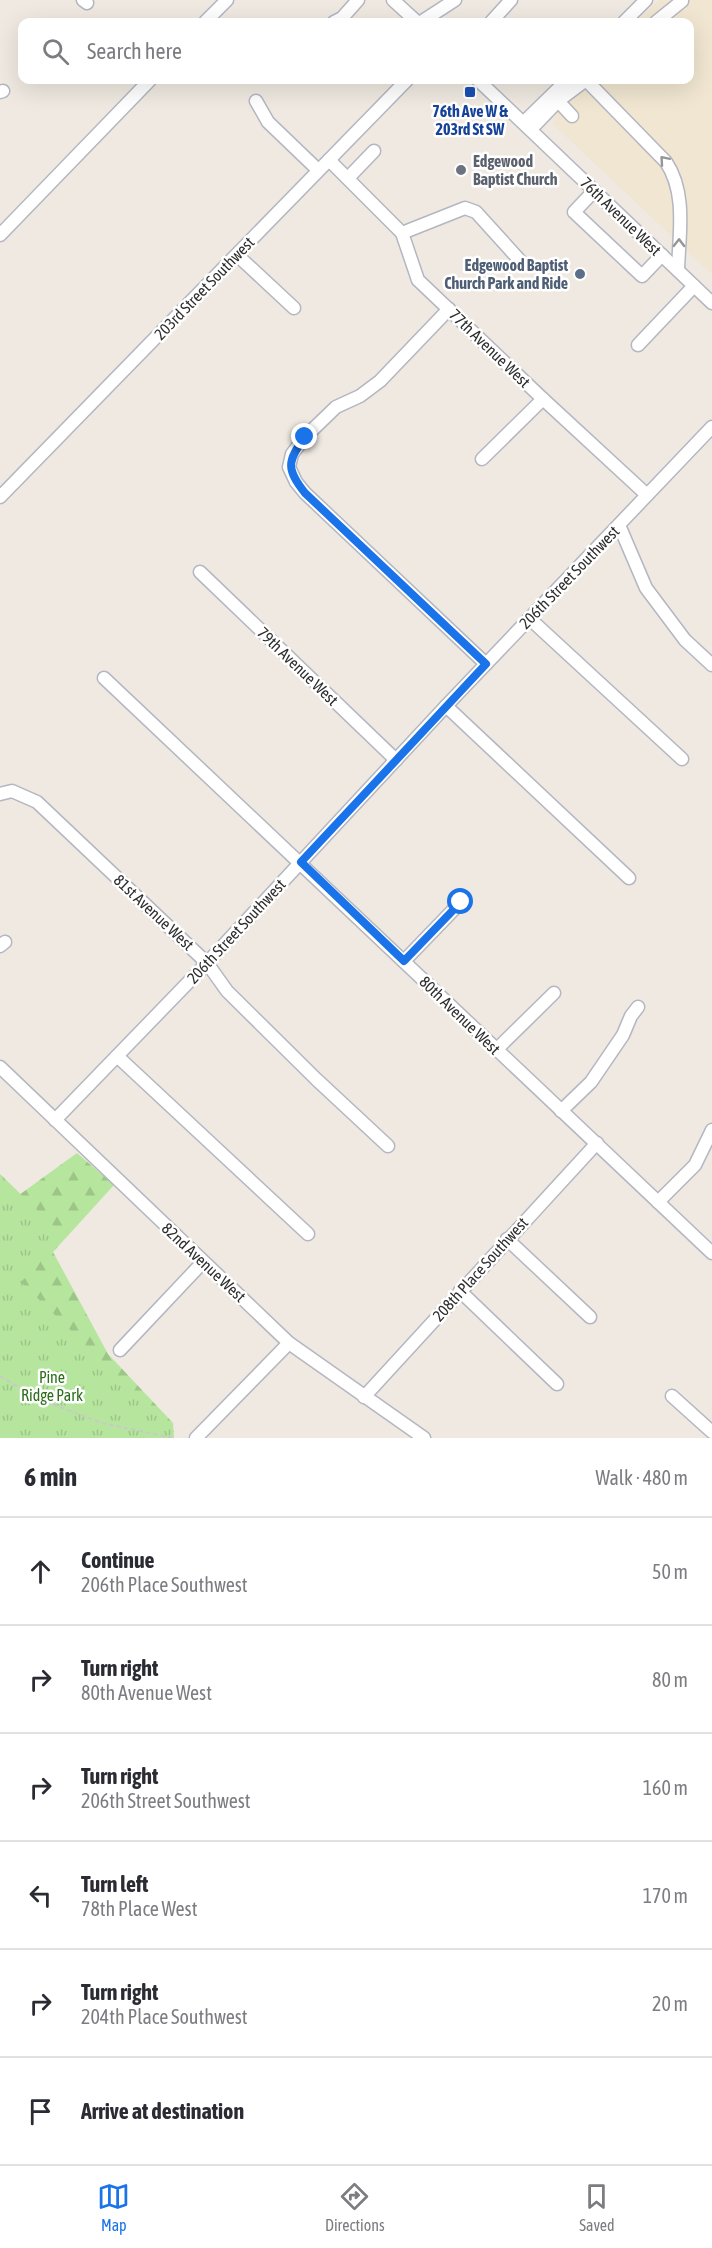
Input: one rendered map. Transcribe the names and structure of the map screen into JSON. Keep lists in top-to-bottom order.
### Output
{
  "streets": {
    "street": [
      "76th Avenue West",
      "203rd Street Southwest",
      "77th Avenue West",
      "206th Street Southwest",
      "79th Avenue West",
      "81st Avenue West",
      "80th Avenue West",
      "82nd Avenue West",
      "208th Place Southwest"
    ]
  },
  "crossings": [
    ["203rd Street Southwest", "77th Avenue West"],
    ["77th Avenue West", "206th Street Southwest"],
    ["206th Street Southwest", "79th Avenue West"],
    ["206th Street Southwest", "81st Avenue West"],
    ["206th Street Southwest", "80th Avenue West"],
    ["206th Street Southwest", "82nd Avenue West"],
    ["80th Avenue West", "208th Place Southwest"],
    ["82nd Avenue West", "208th Place Southwest"]
  ],
  "parks": ["Pine Ridge Park"],
  "places": {
    "transit": ["76th Ave W & 203rd St SW"],
    "other": ["Edgewood Baptist Church", "Edgewood Baptist Church Park and Ride"]
  },
  "page": {
    "search": "Search here",
    "heading": ["6 min", "Walk · 480 m"],
    "list": [
      ["Continue", "206th Place Southwest", "50 m"],
      ["Turn right", "80th Avenue West", "80 m"],
      ["Turn right", "206th Street Southwest", "160 m"],
      ["Turn left", "78th Place West", "170 m"],
      ["Turn right", "204th Place Southwest", "20 m"],
      "Arrive at destination"
    ],
    "nav": ["Map", "Directions", "Saved"]
  }
}
